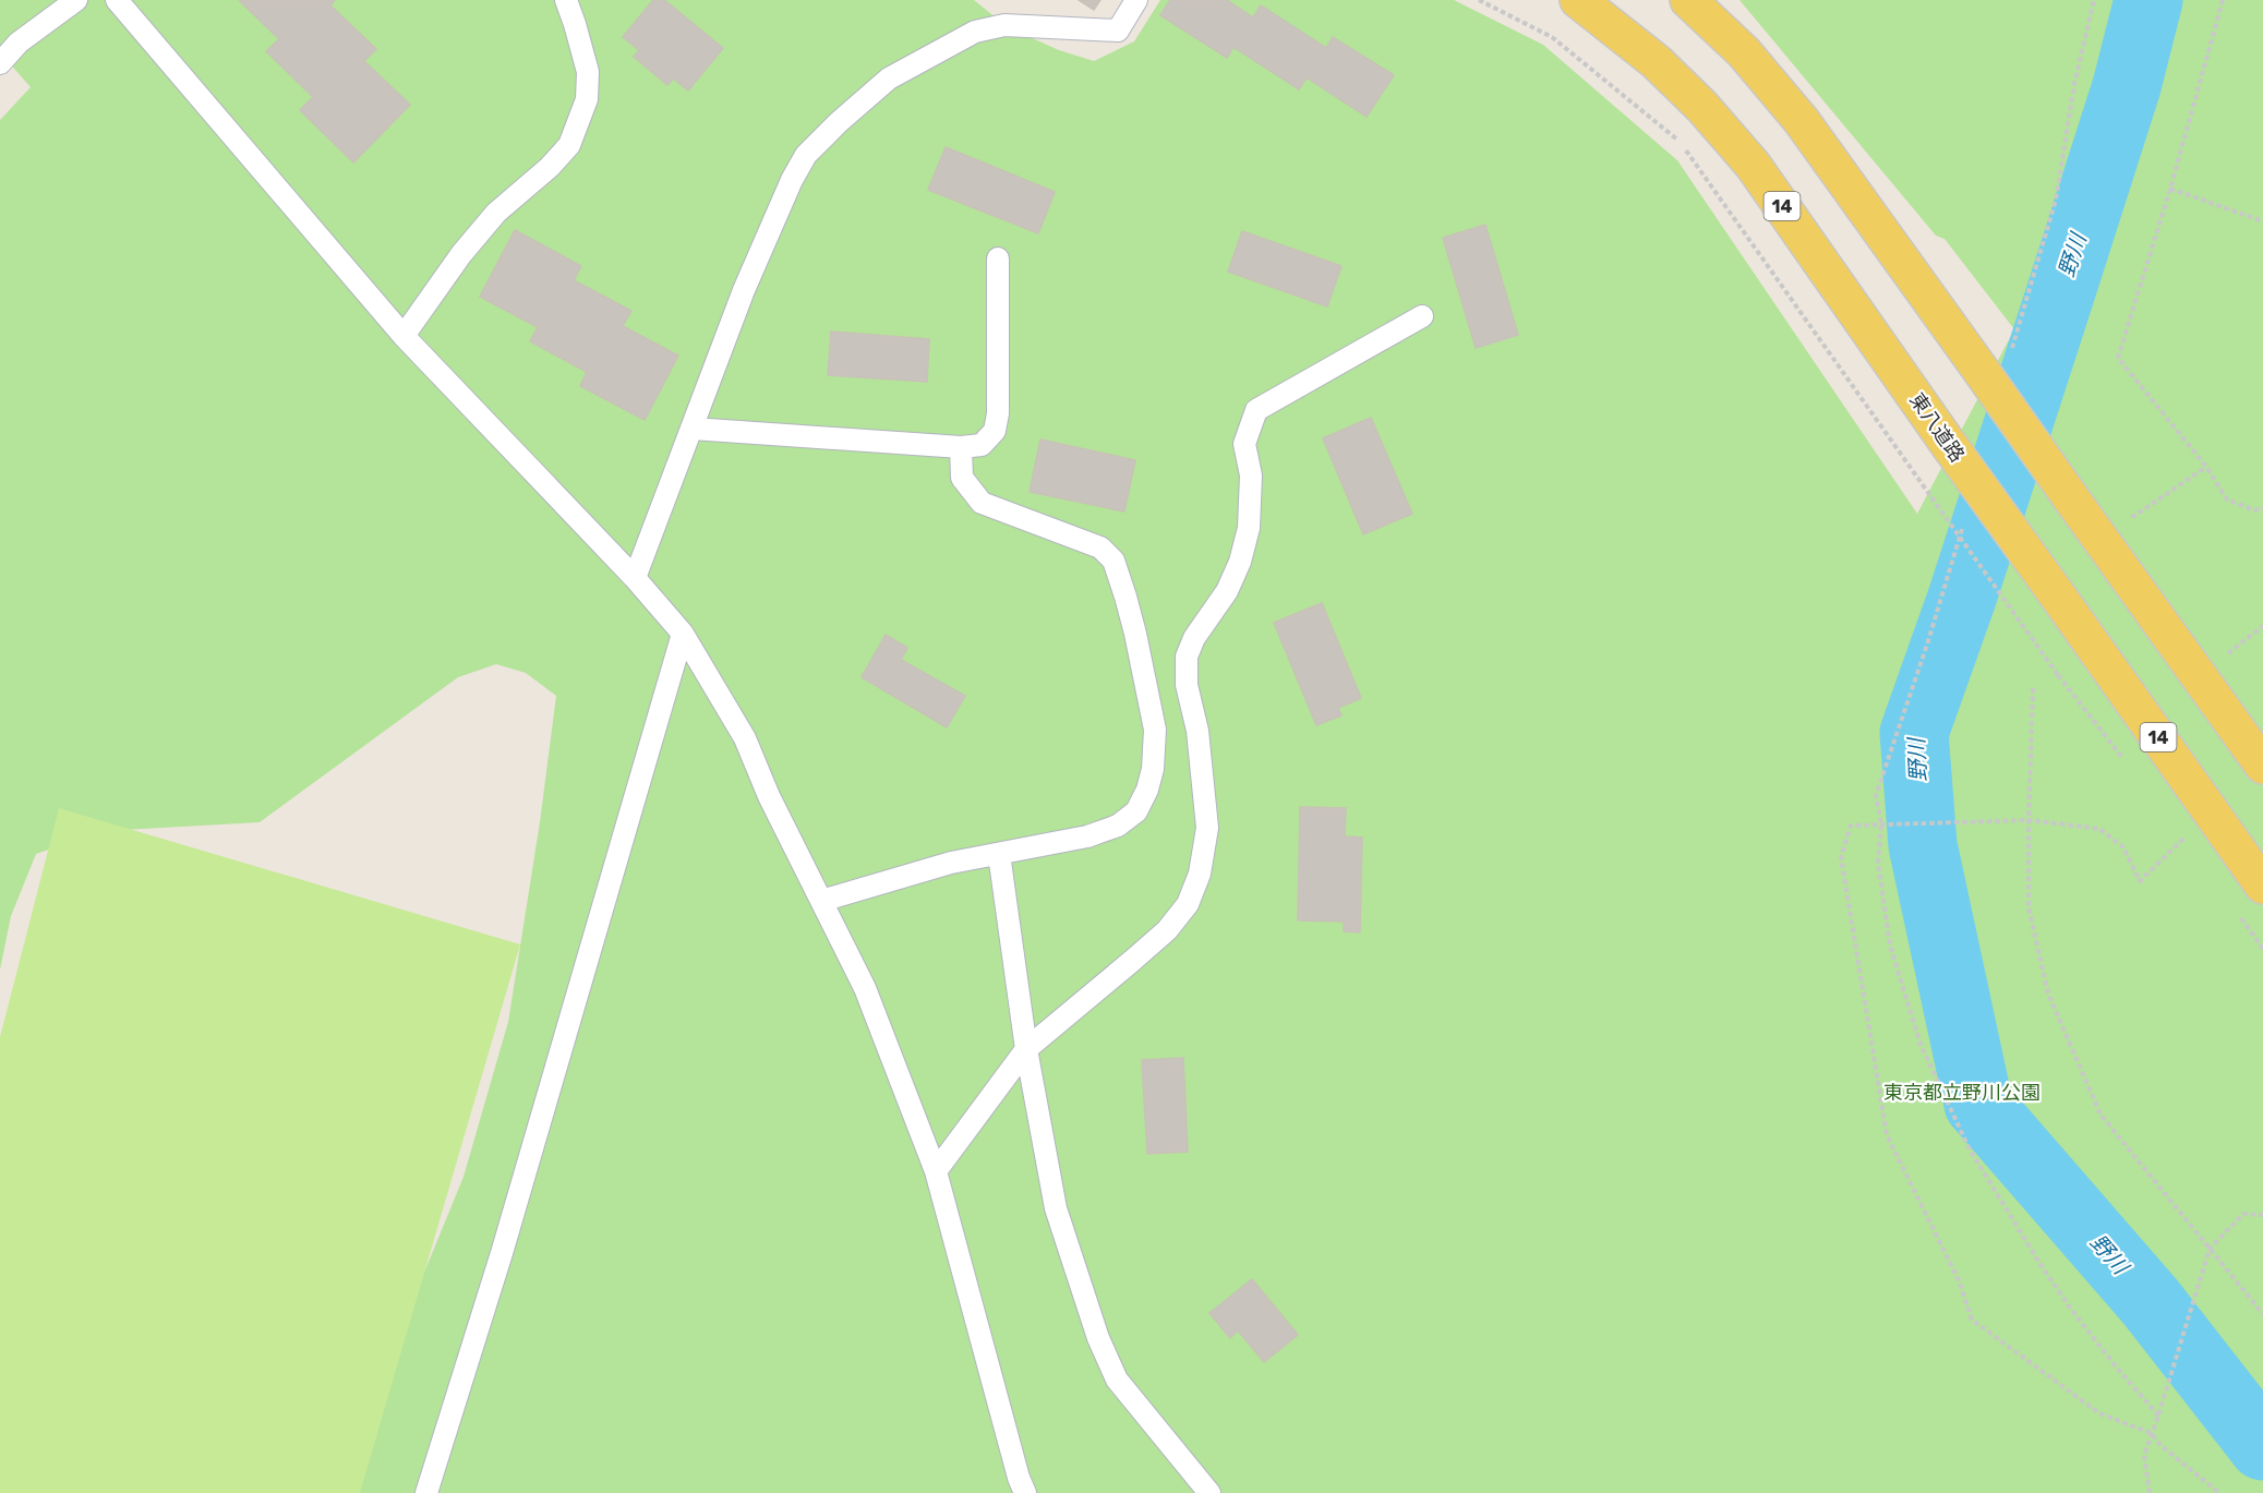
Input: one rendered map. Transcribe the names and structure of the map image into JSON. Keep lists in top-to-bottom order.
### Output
{
  "streets": {
    "main road": ["14", "東八道路"]
  },
  "water": ["野川"],
  "parks": ["東京都立野川公園"]
}
